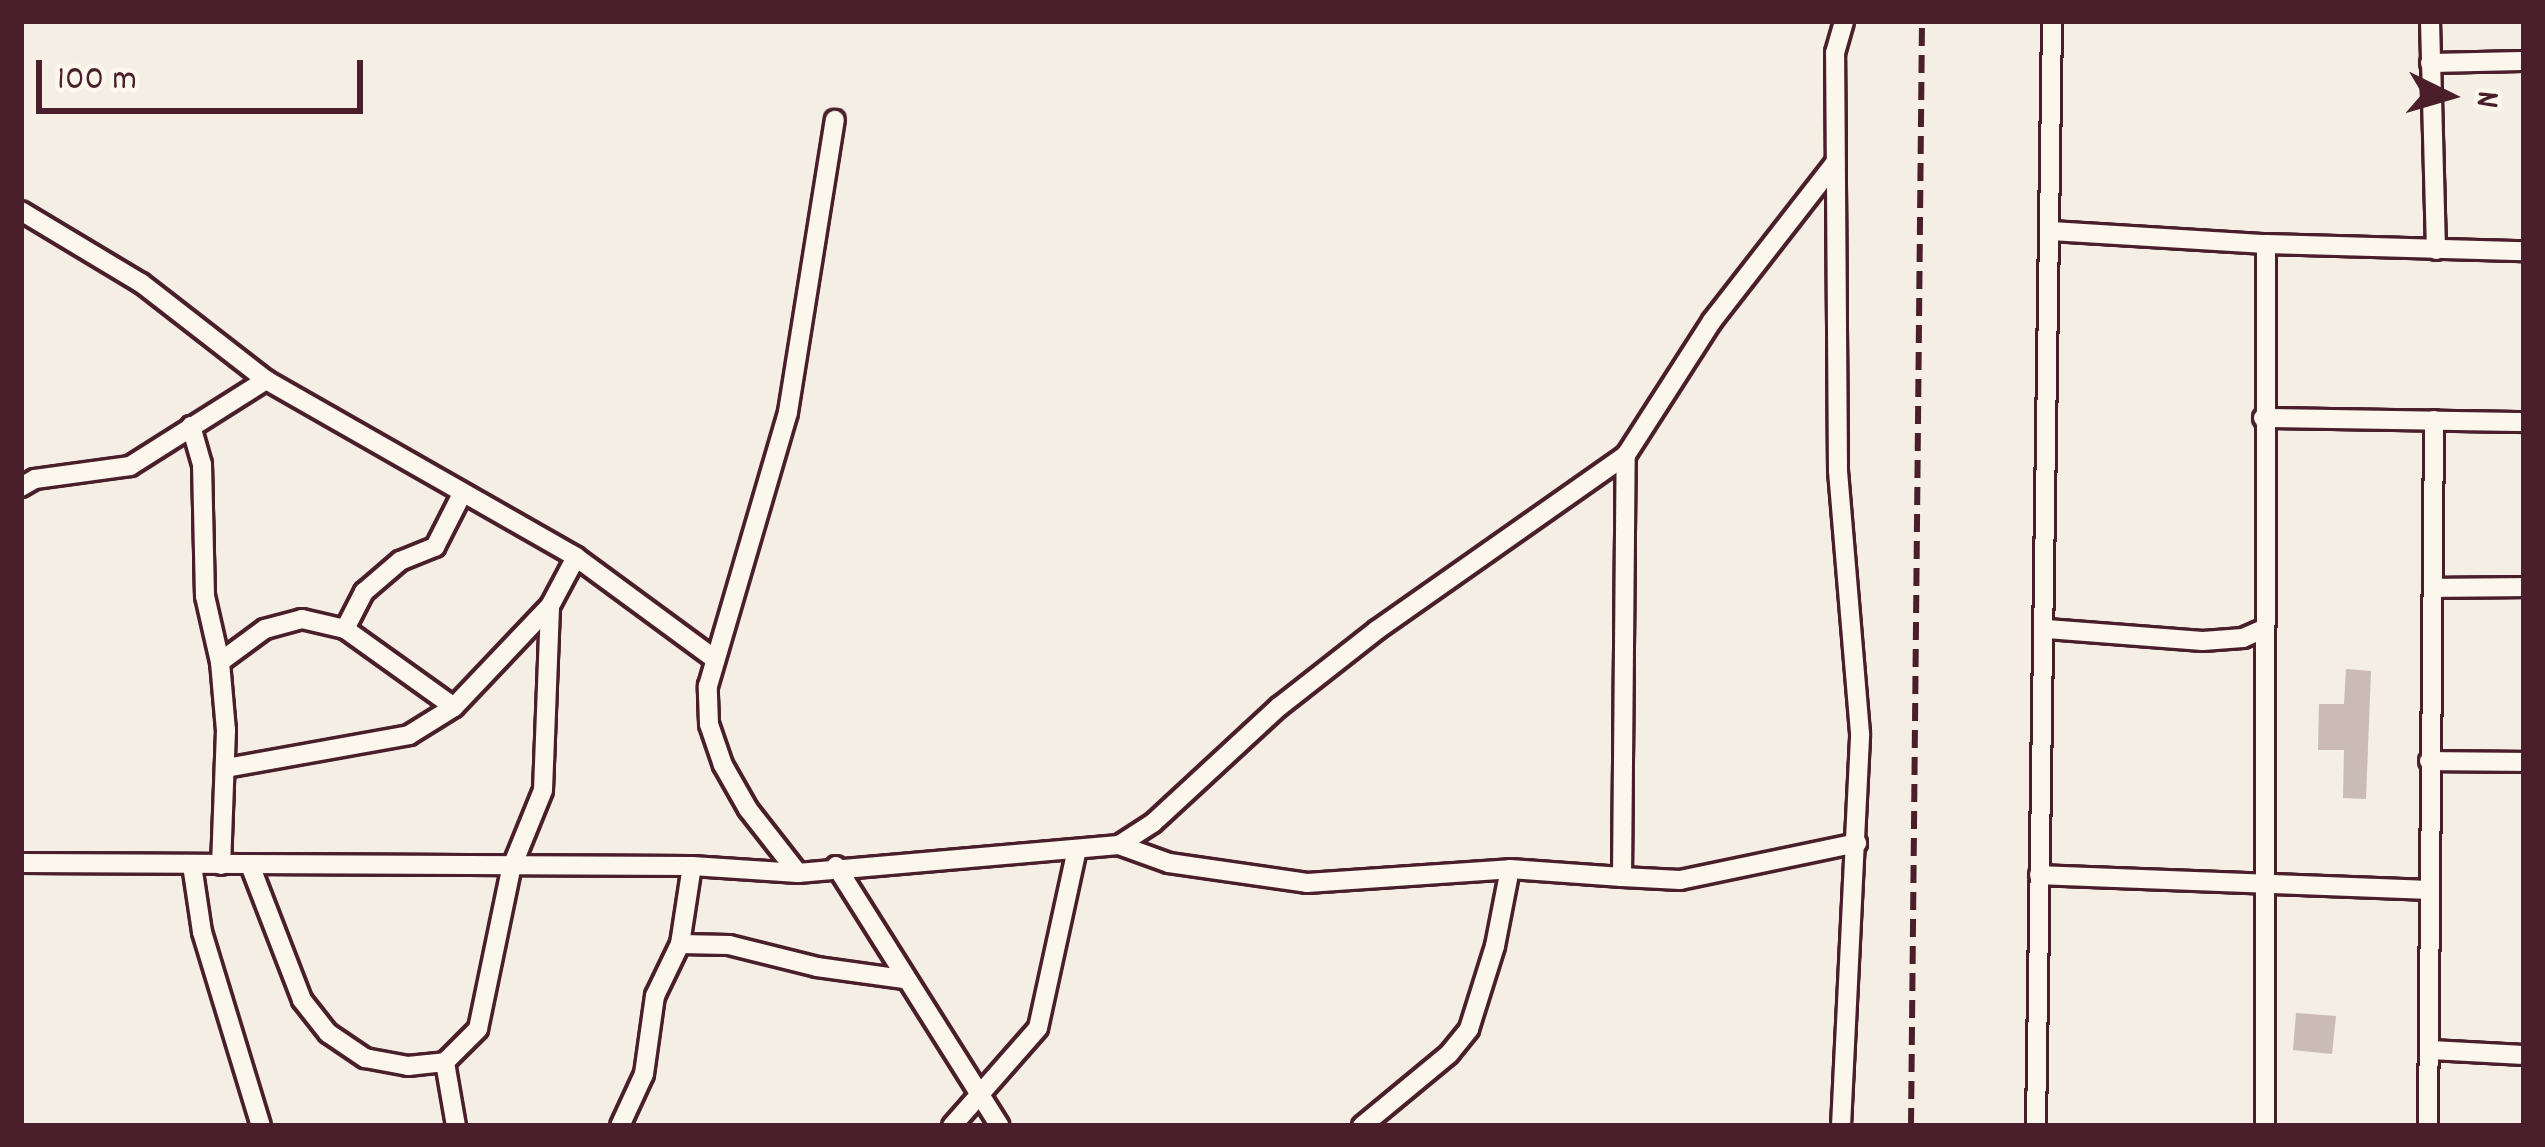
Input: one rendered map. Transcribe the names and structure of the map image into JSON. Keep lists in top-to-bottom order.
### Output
{
  "scale_bar": "100 m",
  "north": "right"
}
